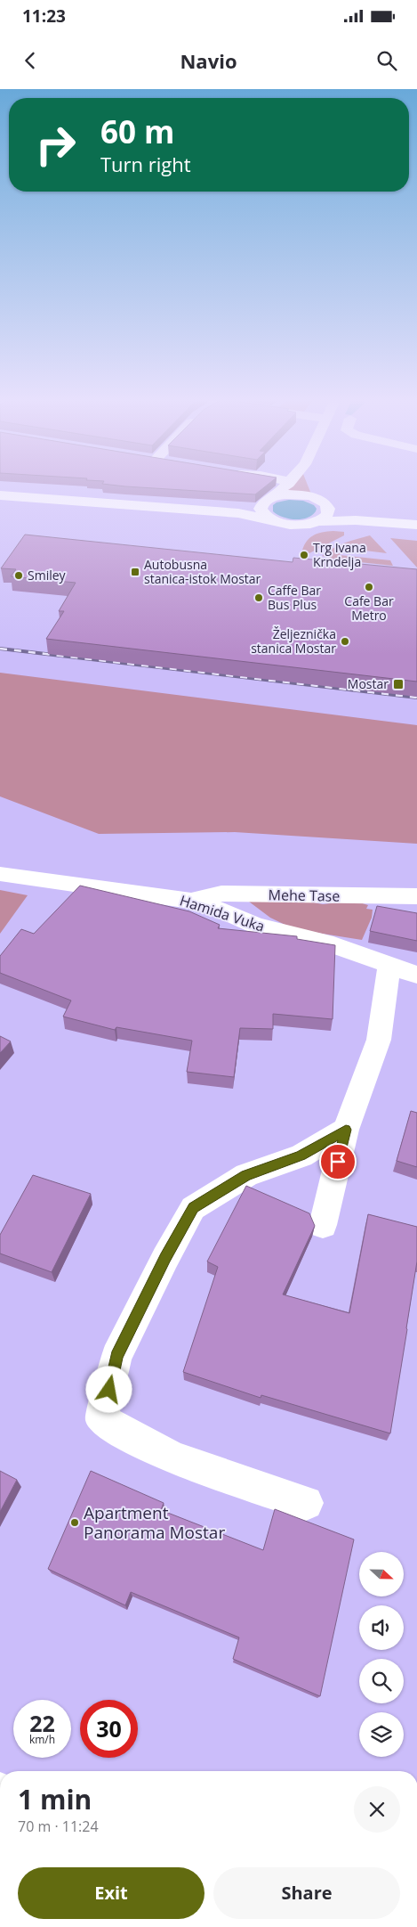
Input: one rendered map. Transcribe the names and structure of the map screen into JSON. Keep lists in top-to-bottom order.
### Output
{
  "streets": {
    "street": ["Mehe Tase", "Hamida Vuka"]
  },
  "crossings": [
    ["Mehe Tase", "Hamida Vuka"]
  ],
  "places": {
    "other": [
      "Trg Ivana Krndelja",
      "Smiley",
      "Cafe Bar Metro",
      "Caffe Bar Bus Plus",
      "Željeznička stanica Mostar",
      "Apartment Panorama Mostar"
    ],
    "transit": ["Autobusna stanica-istok Mostar", "Mostar"]
  },
  "north": "right",
  "page": {
    "status": "11:23",
    "header": "Navio",
    "turn": ["60 m", "Turn right"],
    "speed": "22 km/h",
    "limit": "30",
    "heading": ["1 min", "70 m · 11:24"],
    "buttons": ["Exit", "Share"]
  }
}
